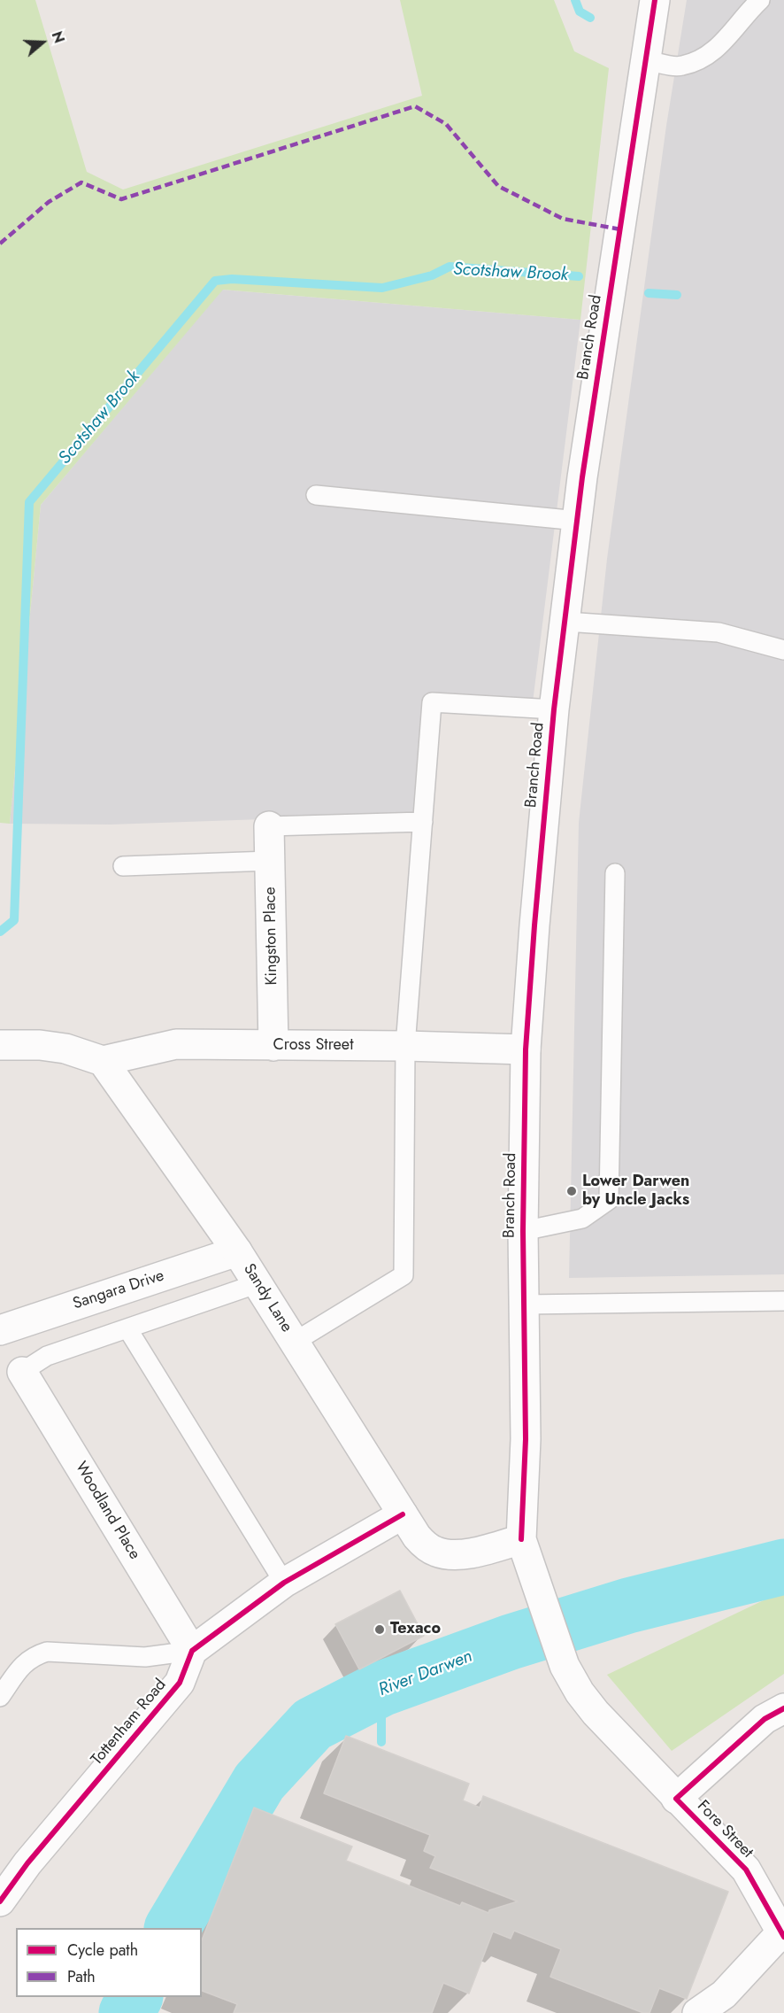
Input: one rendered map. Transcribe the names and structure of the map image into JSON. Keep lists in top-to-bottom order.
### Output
{
  "streets": {
    "street": [
      "Branch Road",
      "Kingston Place",
      "Cross Street",
      "Sangara Drive",
      "Sandy Lane",
      "Woodland Place",
      "Tottenham Road",
      "Fore Street"
    ]
  },
  "crossings": [
    ["Branch Road", "Cross Street"],
    ["Branch Road", "Sandy Lane"],
    ["Branch Road", "Fore Street"],
    ["Kingston Place", "Cross Street"],
    ["Cross Street", "Sandy Lane"],
    ["Sangara Drive", "Sandy Lane"],
    ["Sandy Lane", "Fore Street"],
    ["Woodland Place", "Tottenham Road"]
  ],
  "water": ["Scotshaw Brook", "River Darwen"],
  "places": ["Lower Darwen by Uncle Jacks", "Texaco"],
  "legend": ["Cycle path", "Path"],
  "north": "right"
}
